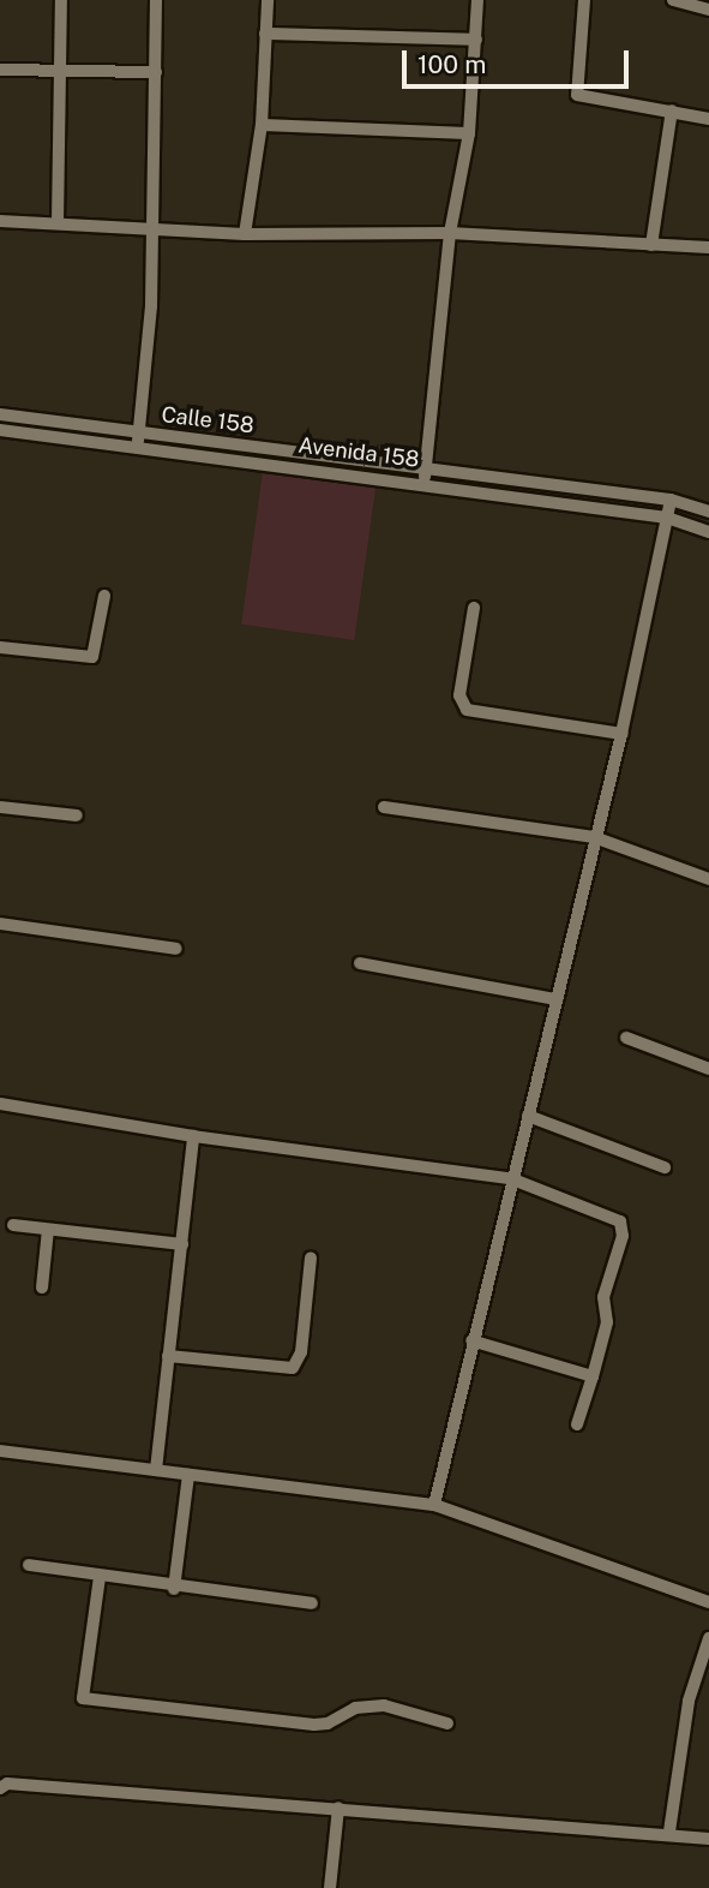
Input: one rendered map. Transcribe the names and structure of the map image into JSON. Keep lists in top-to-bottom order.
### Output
{
  "streets": {
    "street": ["Calle 158", "Avenida 158"]
  },
  "crossings": [
    ["Calle 158", "Avenida 158"]
  ],
  "scale_bar": "100 m"
}
